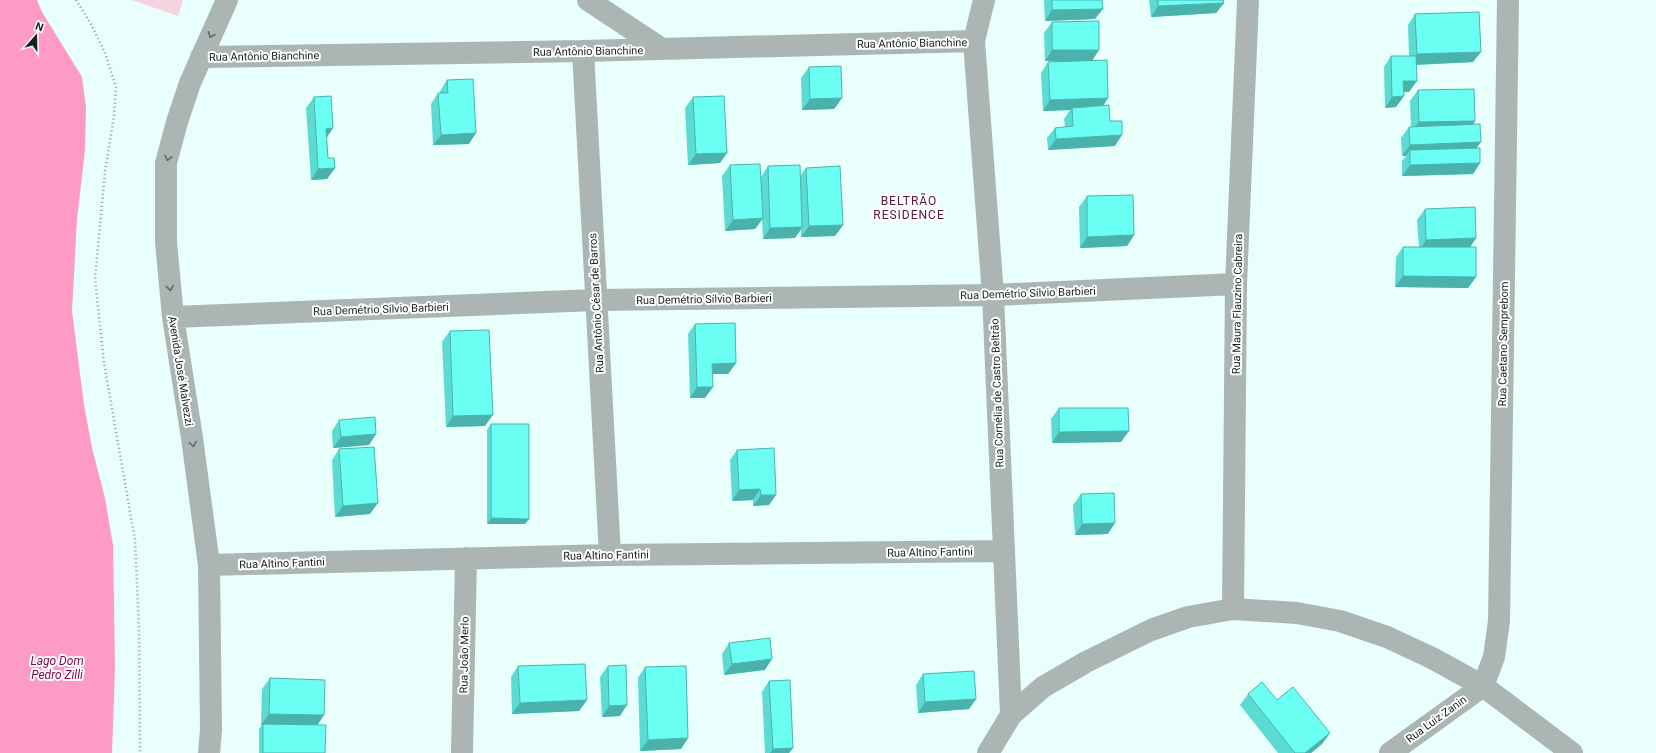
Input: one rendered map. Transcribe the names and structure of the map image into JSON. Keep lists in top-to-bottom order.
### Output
{
  "streets": {
    "street": [
      "Rua Antônio Bianchine",
      "Rua Demétrio Sílvio Barbieri",
      "Rua Antônio César de Barros",
      "Rua Maura Flauzino Cabreira",
      "Rua Caetano Semprebom",
      "Avenida José Malvezzi",
      "Rua Cornélia de Castro Beltrão",
      "Rua Altino Fantini",
      "Rua João Merlo",
      "Rua Luiz Zanin"
    ]
  },
  "crossings": [
    ["Rua Antônio Bianchine", "Rua Antônio César de Barros"],
    ["Rua Antônio Bianchine", "Avenida José Malvezzi"],
    ["Rua Antônio Bianchine", "Rua Cornélia de Castro Beltrão"],
    ["Rua Demétrio Sílvio Barbieri", "Rua Antônio César de Barros"],
    ["Rua Demétrio Sílvio Barbieri", "Rua Maura Flauzino Cabreira"],
    ["Rua Demétrio Sílvio Barbieri", "Avenida José Malvezzi"],
    ["Rua Demétrio Sílvio Barbieri", "Rua Cornélia de Castro Beltrão"],
    ["Rua Antônio César de Barros", "Rua Altino Fantini"],
    ["Rua Caetano Semprebom", "Rua Luiz Zanin"],
    ["Avenida José Malvezzi", "Rua Altino Fantini"],
    ["Rua Cornélia de Castro Beltrão", "Rua Altino Fantini"],
    ["Rua Altino Fantini", "Rua João Merlo"]
  ],
  "one_way": ["Avenida José Malvezzi"],
  "districts": ["BELTRÃO RESIDENCE"],
  "water": ["Lago Dom Pedro Zilli"],
  "north": "top"
}
